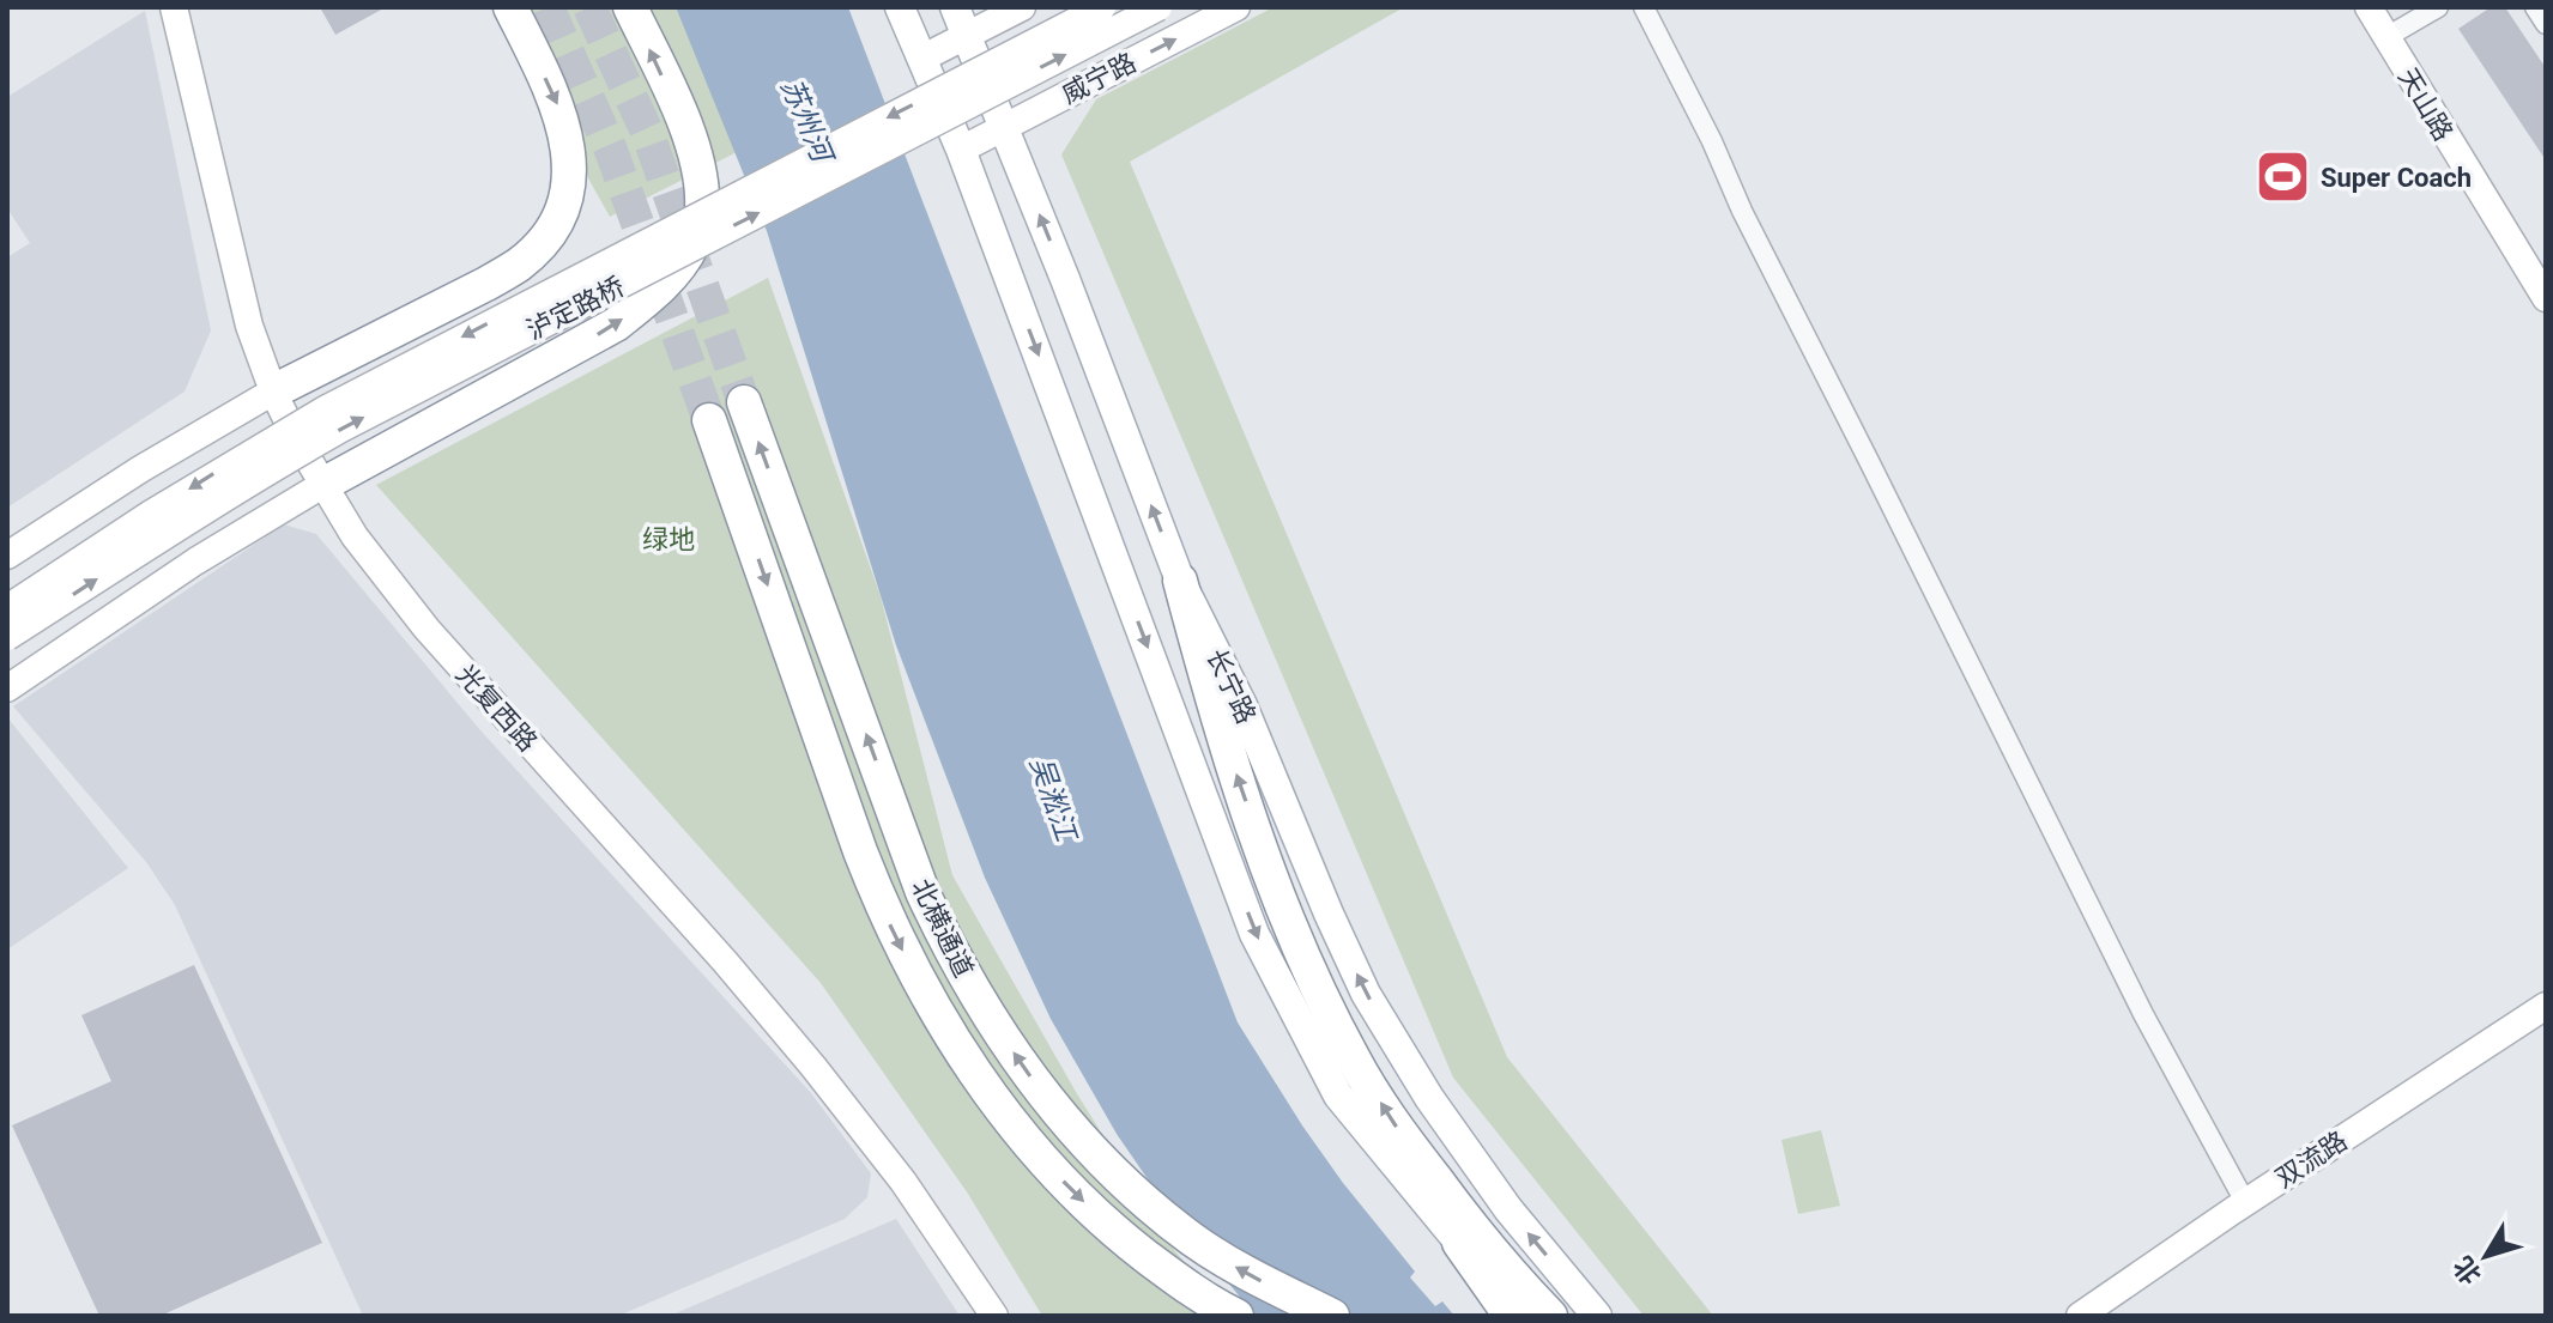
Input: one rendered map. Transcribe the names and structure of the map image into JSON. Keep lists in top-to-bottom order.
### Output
{
  "streets": {
    "highway": ["北横通道"],
    "main road": [
      "威宁路",
      "天山路",
      "泸定路桥",
      "长宁路",
      "光复西路",
      "双流路"
    ]
  },
  "crossings": [
    ["威宁路", "长宁路"]
  ],
  "one_way": ["威宁路"],
  "water": ["苏州河", "吴淞江"],
  "parks": ["绿地"],
  "places": {
    "sports": ["Super Coach"]
  },
  "north": "bottom left"
}
